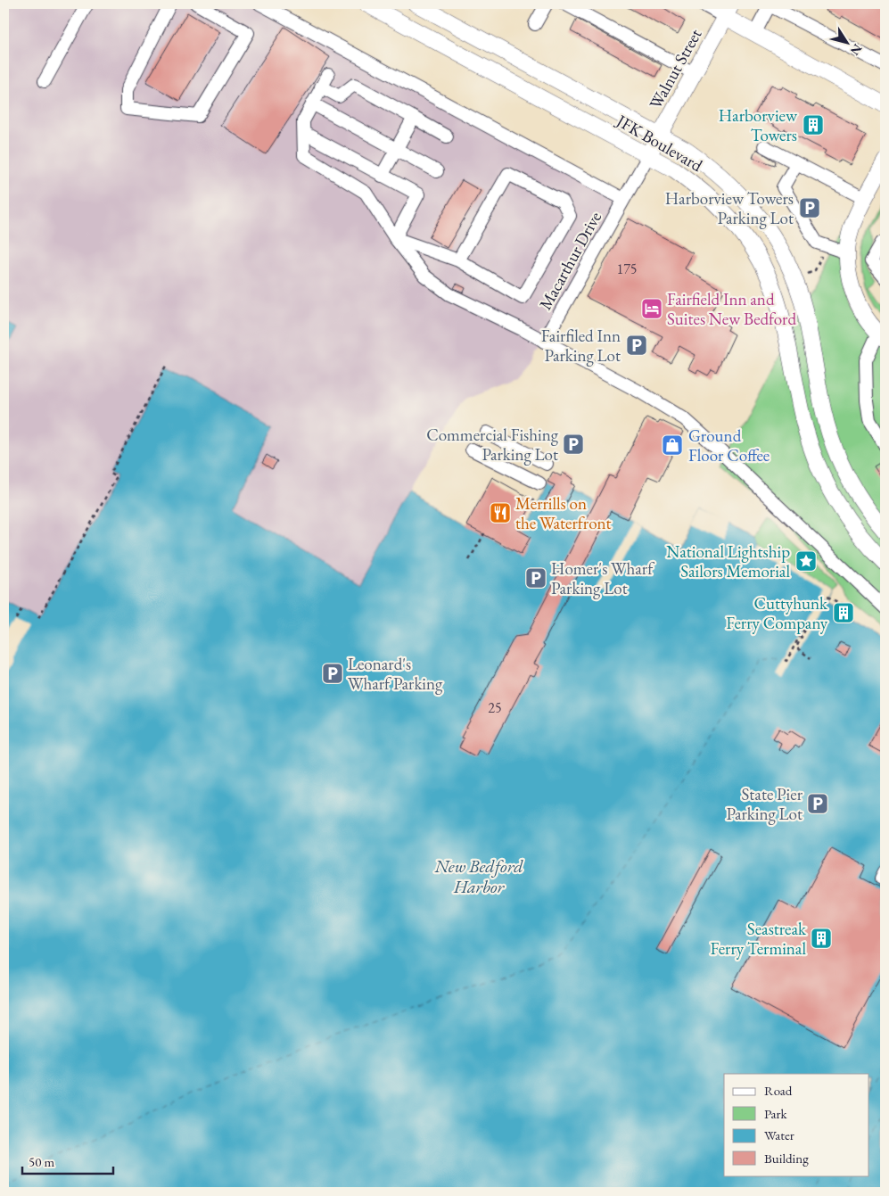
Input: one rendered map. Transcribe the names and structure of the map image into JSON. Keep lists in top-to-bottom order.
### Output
{
  "streets": {
    "main road": ["Walnut Street", "JFK Boulevard"],
    "street": ["Macarthur Drive"]
  },
  "crossings": [
    ["Walnut Street", "JFK Boulevard"],
    ["Walnut Street", "Macarthur Drive"]
  ],
  "water": ["New Bedford Harbor"],
  "places": {
    "building": ["Harborview Towers", "Cuttyhunk Ferry Company", "Seastreak Ferry Terminal"],
    "parking": [
      "Harborview Towers Parking Lot",
      "Fairfiled Inn Parking Lot",
      "Commercial Fishing Parking Lot",
      "Homer's Wharf Parking Lot",
      "Leonard's Wharf Parking",
      "State Pier Parking Lot"
    ],
    "hotel": ["Fairfield Inn and Suites New Bedford"],
    "shop": ["Ground Floor Coffee"],
    "restaurant": ["Merrills on the Waterfront"],
    "place": ["National Lightship Sailors Memorial"]
  },
  "house_numbers": ["175", "25"],
  "legend": [
    "Road",
    "Park",
    "Water",
    "Building"
  ],
  "scale_bar": "50 m",
  "north": "bottom right"
}
